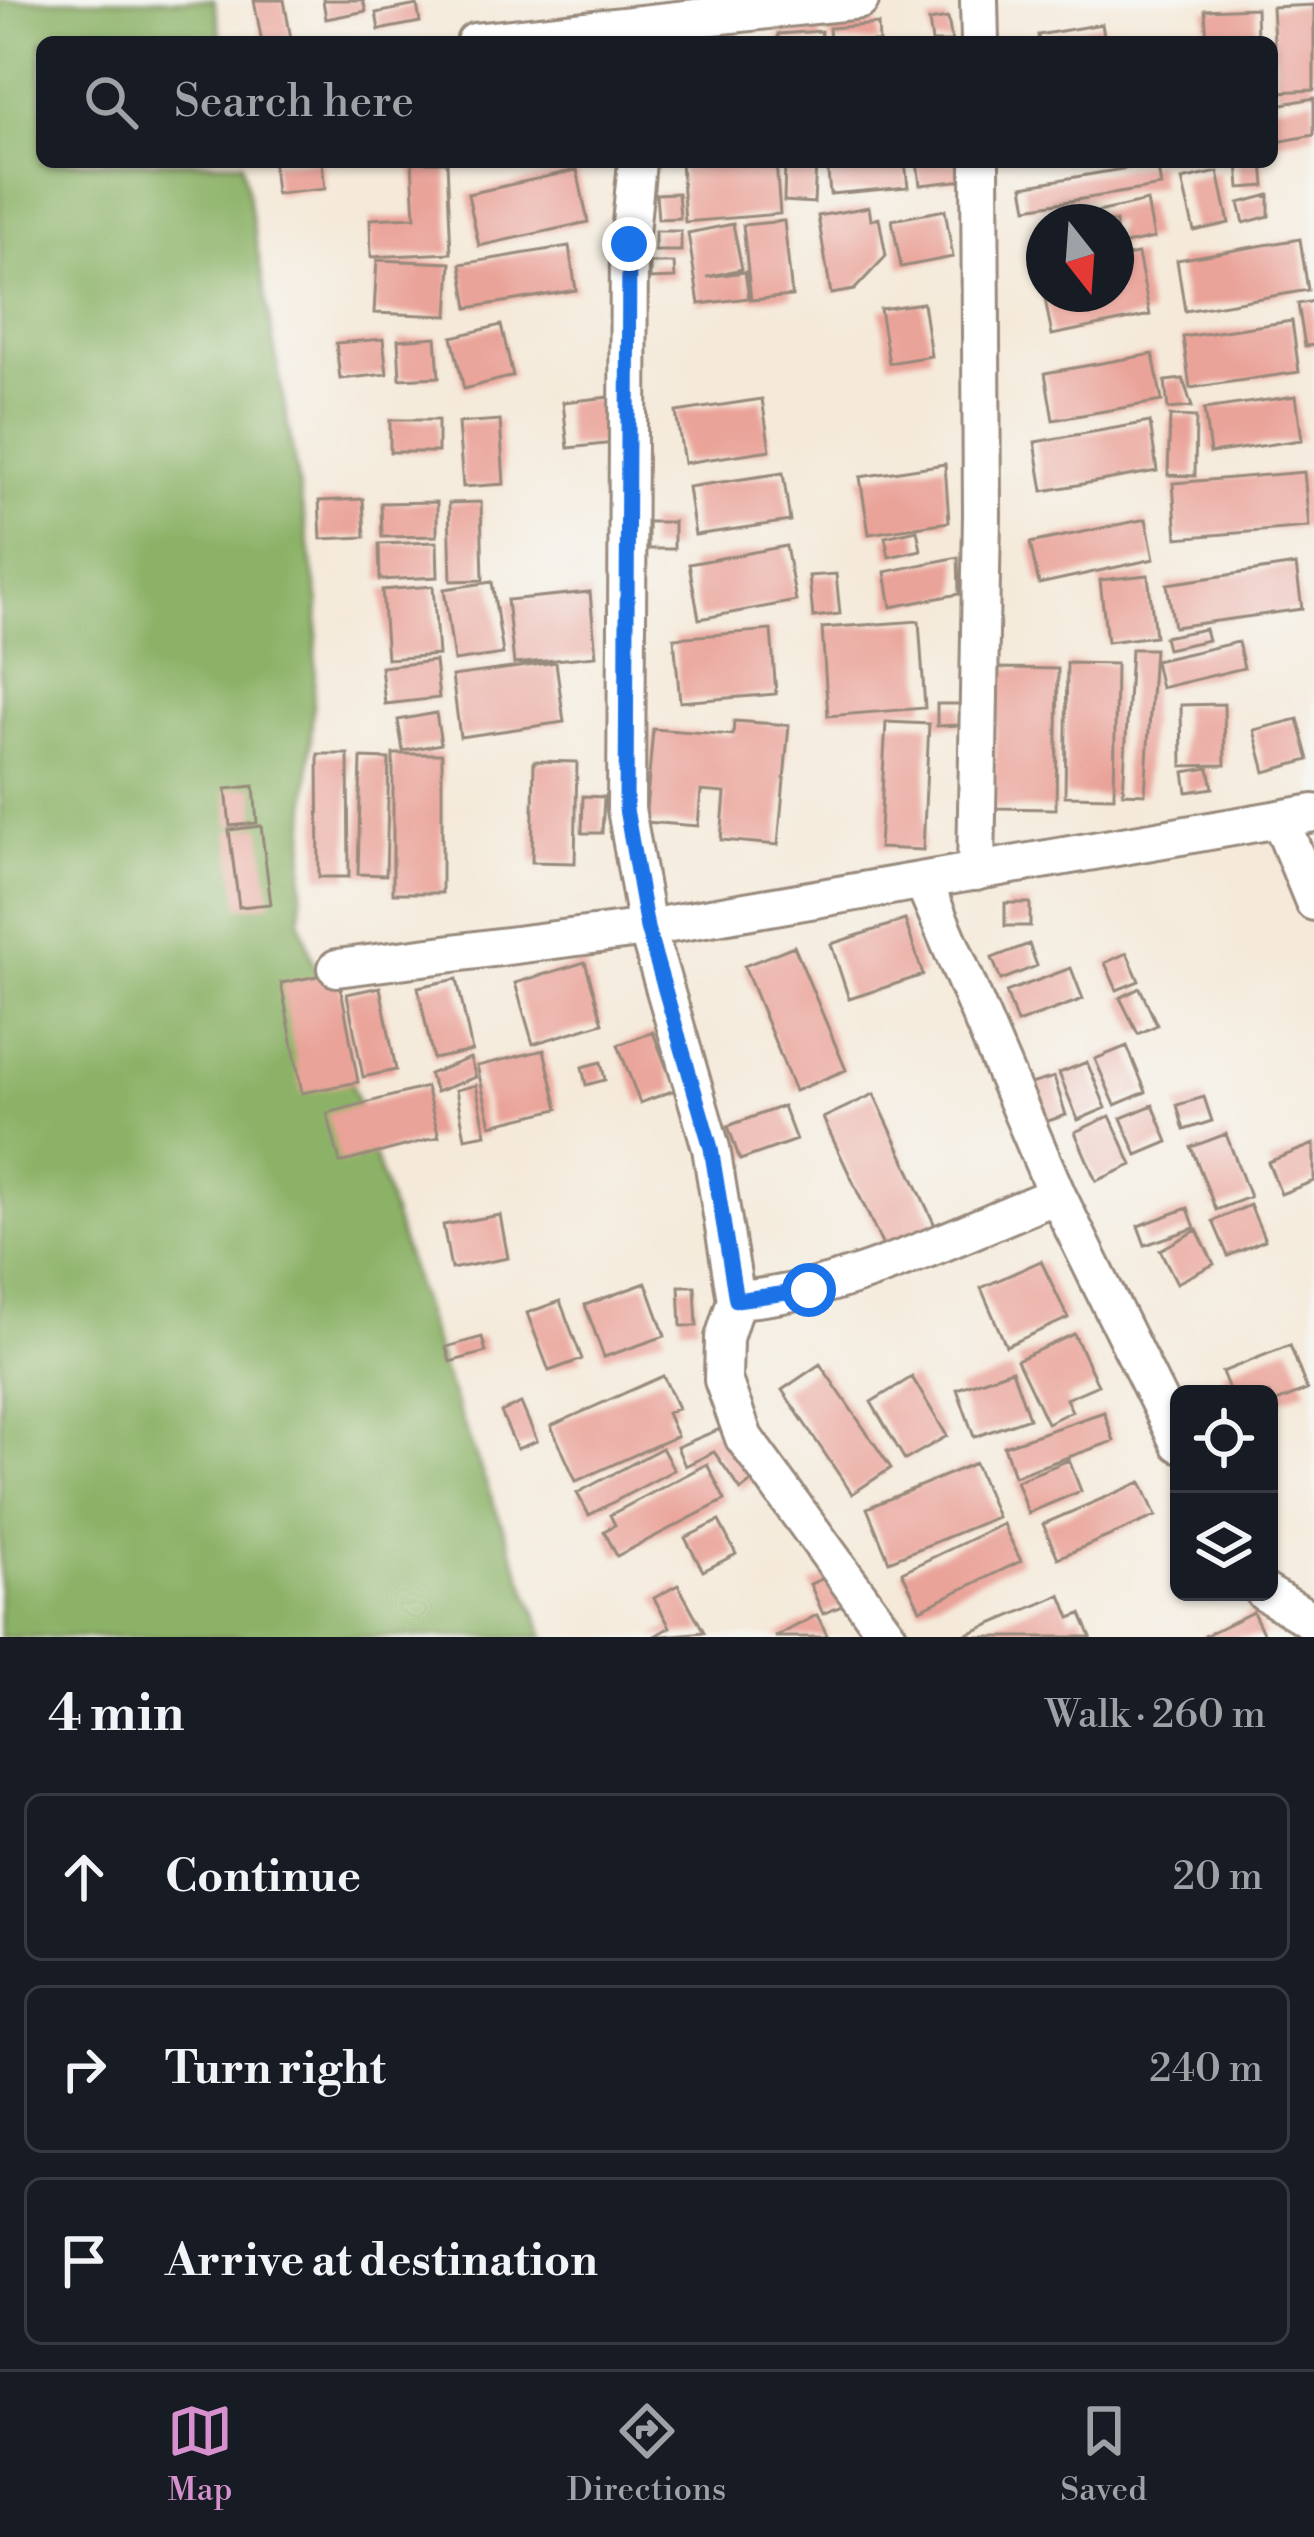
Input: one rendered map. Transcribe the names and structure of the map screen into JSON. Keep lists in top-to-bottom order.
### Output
{
  "north": "bottom",
  "page": {
    "search": "Search here",
    "heading": ["4 min", "Walk · 260 m"],
    "list": [
      ["Continue", "20 m"],
      ["Turn right", "240 m"],
      "Arrive at destination"
    ],
    "nav": ["Map", "Directions", "Saved"]
  }
}
